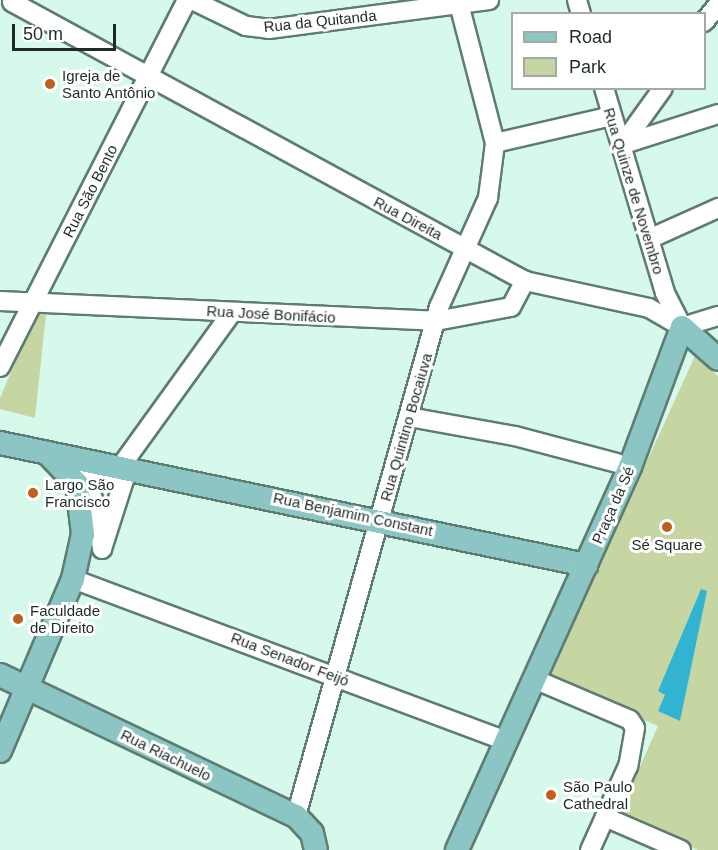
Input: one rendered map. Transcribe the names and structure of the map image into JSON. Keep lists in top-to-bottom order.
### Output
{
  "streets": {
    "main road": ["Praça da Sé", "Rua Benjamim Constant", "Rua Riachuelo"],
    "street": [
      "Rua da Quitanda",
      "Rua São Bento",
      "Rua Quinze de Novembro",
      "Rua Direita",
      "Rua José Bonifácio",
      "Rua Quintino Bocaiuva",
      "Rua Senador Feijó"
    ]
  },
  "crossings": [
    ["Rua São Bento", "Rua Direita"],
    ["Rua São Bento", "Rua José Bonifácio"],
    ["Rua Quinze de Novembro", "Rua Direita"],
    ["Rua Quinze de Novembro", "Praça da Sé"],
    ["Rua Direita", "Rua José Bonifácio"],
    ["Rua Direita", "Rua Quintino Bocaiuva"],
    ["Rua Direita", "Praça da Sé"],
    ["Rua José Bonifácio", "Rua Quintino Bocaiuva"],
    ["Rua Quintino Bocaiuva", "Rua Benjamim Constant"],
    ["Rua Quintino Bocaiuva", "Rua Senador Feijó"],
    ["Rua Quintino Bocaiuva", "Rua Riachuelo"],
    ["Praça da Sé", "Rua Benjamim Constant"],
    ["Praça da Sé", "Rua Senador Feijó"]
  ],
  "places": [
    "Igreja de Santo Antônio",
    "Largo São Francisco",
    "Sé Square",
    "Faculdade de Direito",
    "São Paulo Cathedral"
  ],
  "legend": ["Road", "Park"],
  "scale_bar": "50 m"
}
